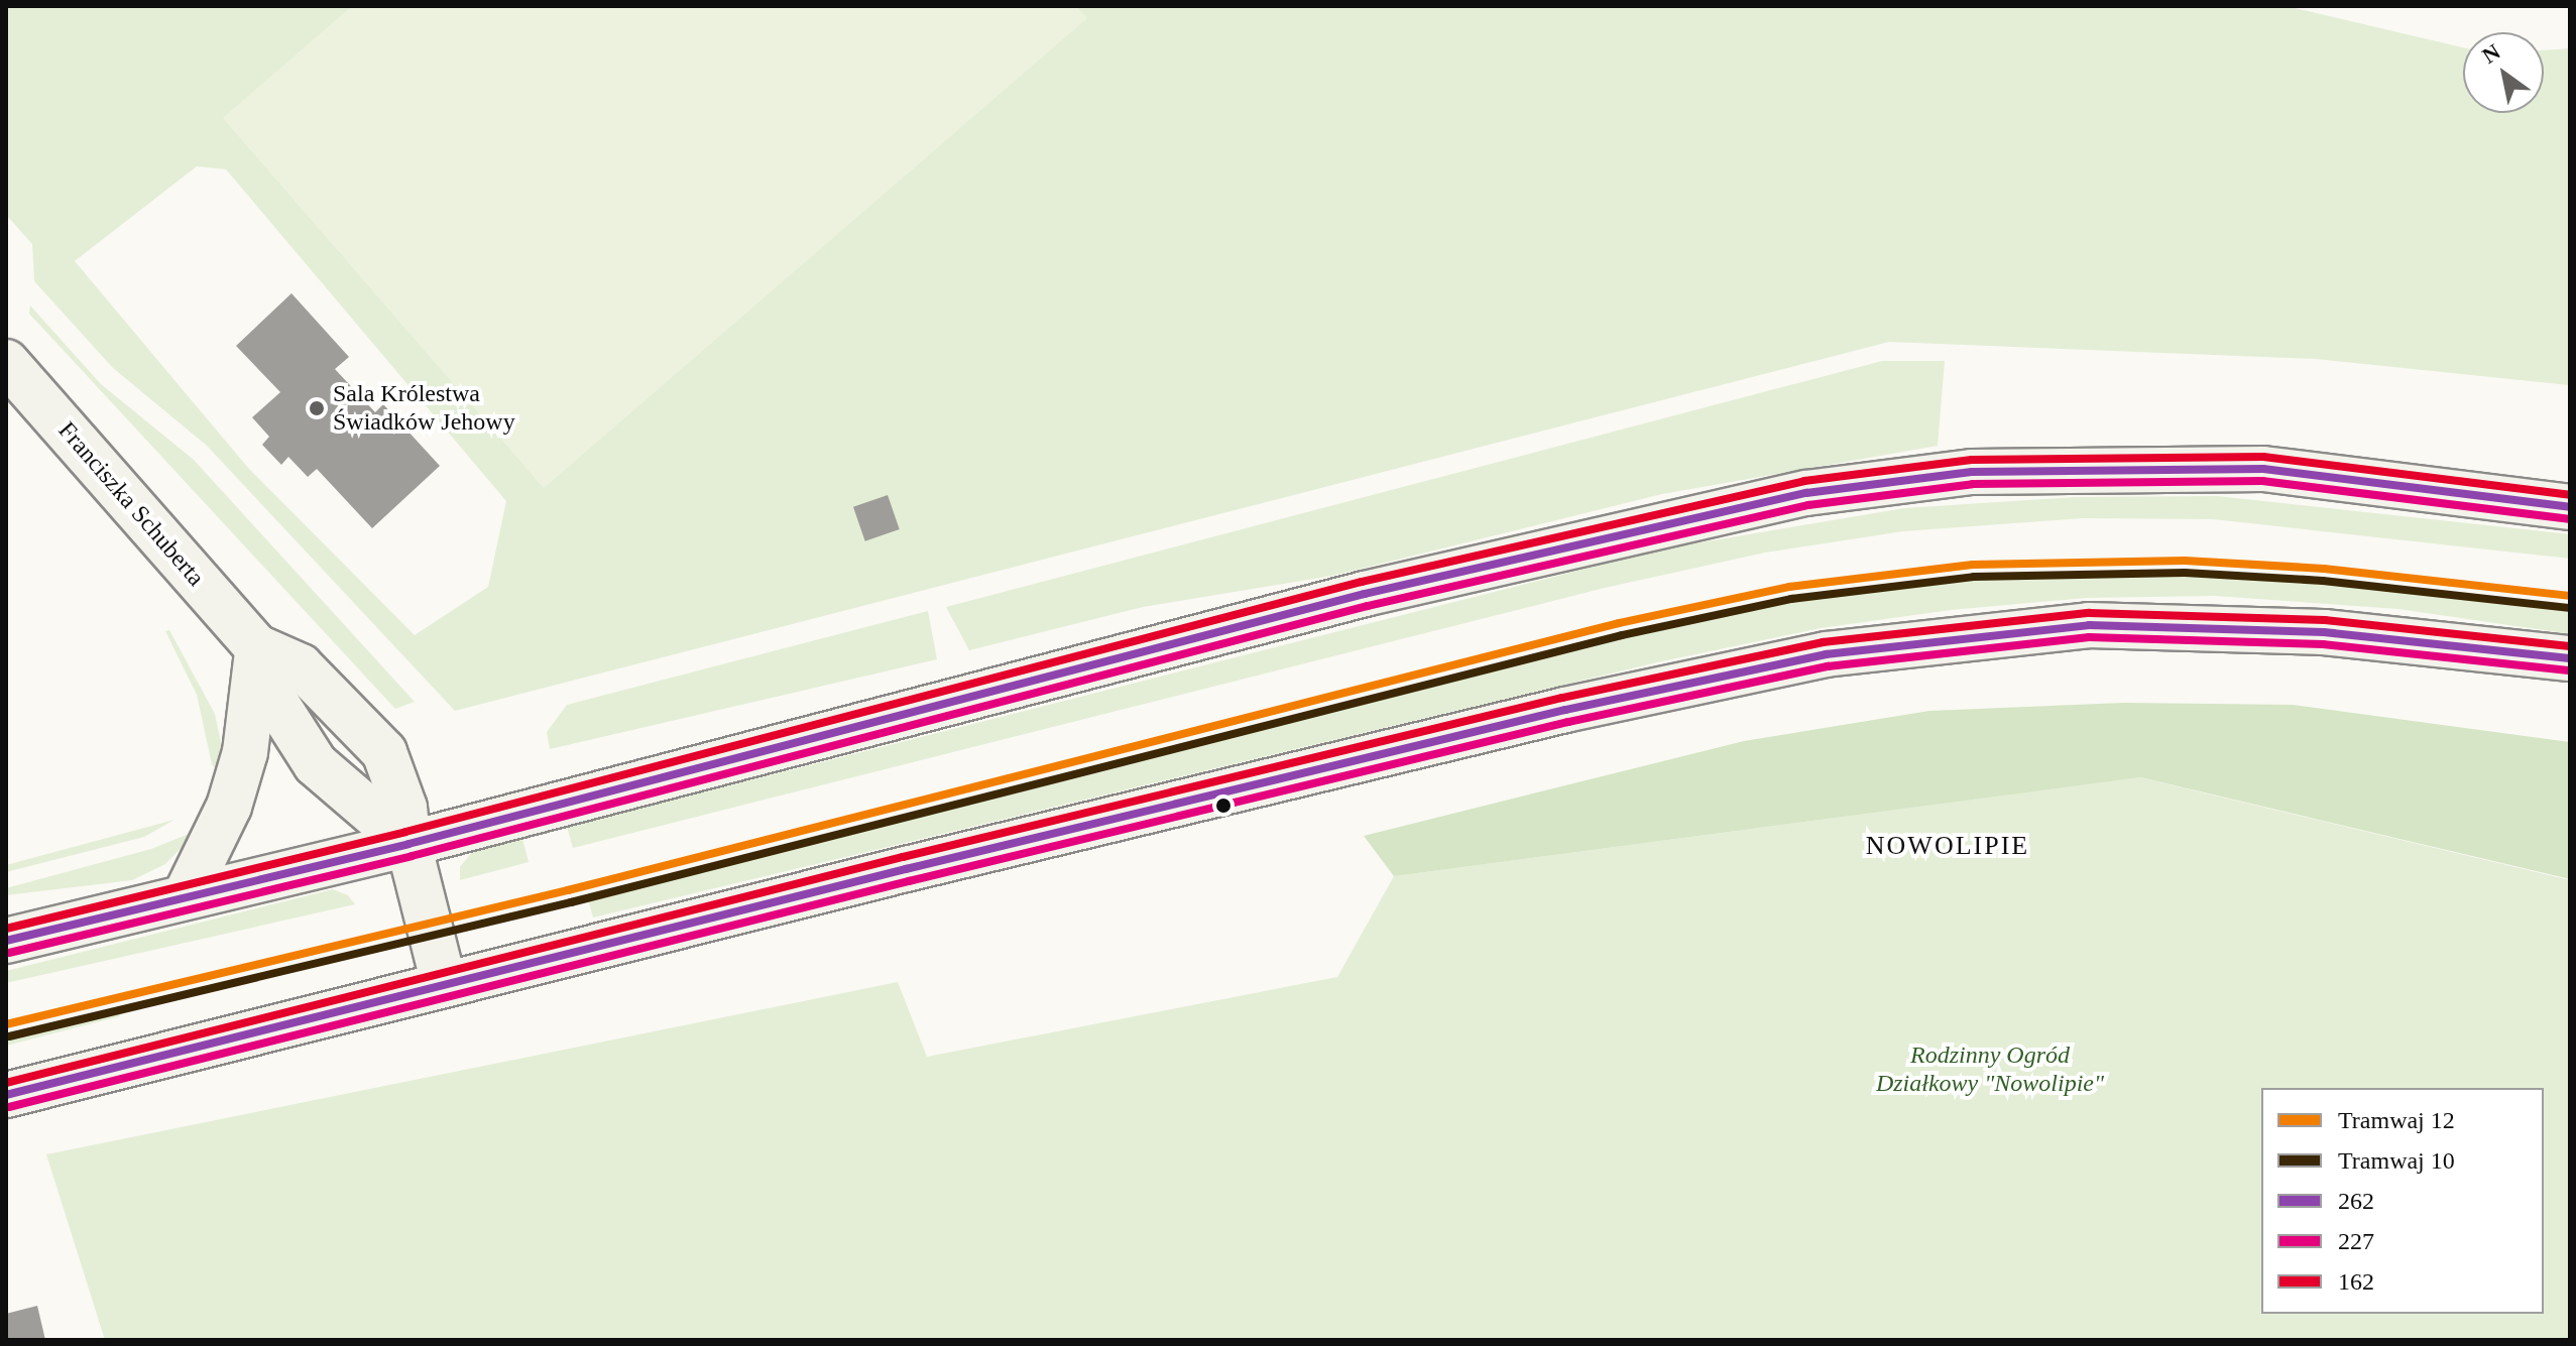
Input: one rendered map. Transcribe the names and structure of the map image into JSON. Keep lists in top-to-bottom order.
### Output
{
  "streets": {
    "main road": ["Franciszka Schuberta"]
  },
  "districts": ["NOWOLIPIE"],
  "parks": ["Rodzinny Ogród Działkowy \"Nowolipie\""],
  "places": ["Sala Królestwa Świadków Jehowy"],
  "lines": [
    "transit line 162",
    "transit line 262",
    "transit line 227",
    "tram line 12",
    "tram line 10"
  ],
  "legend": [
    "Tramwaj 12",
    "Tramwaj 10",
    "262",
    "227",
    "162"
  ],
  "north": "top left"
}
